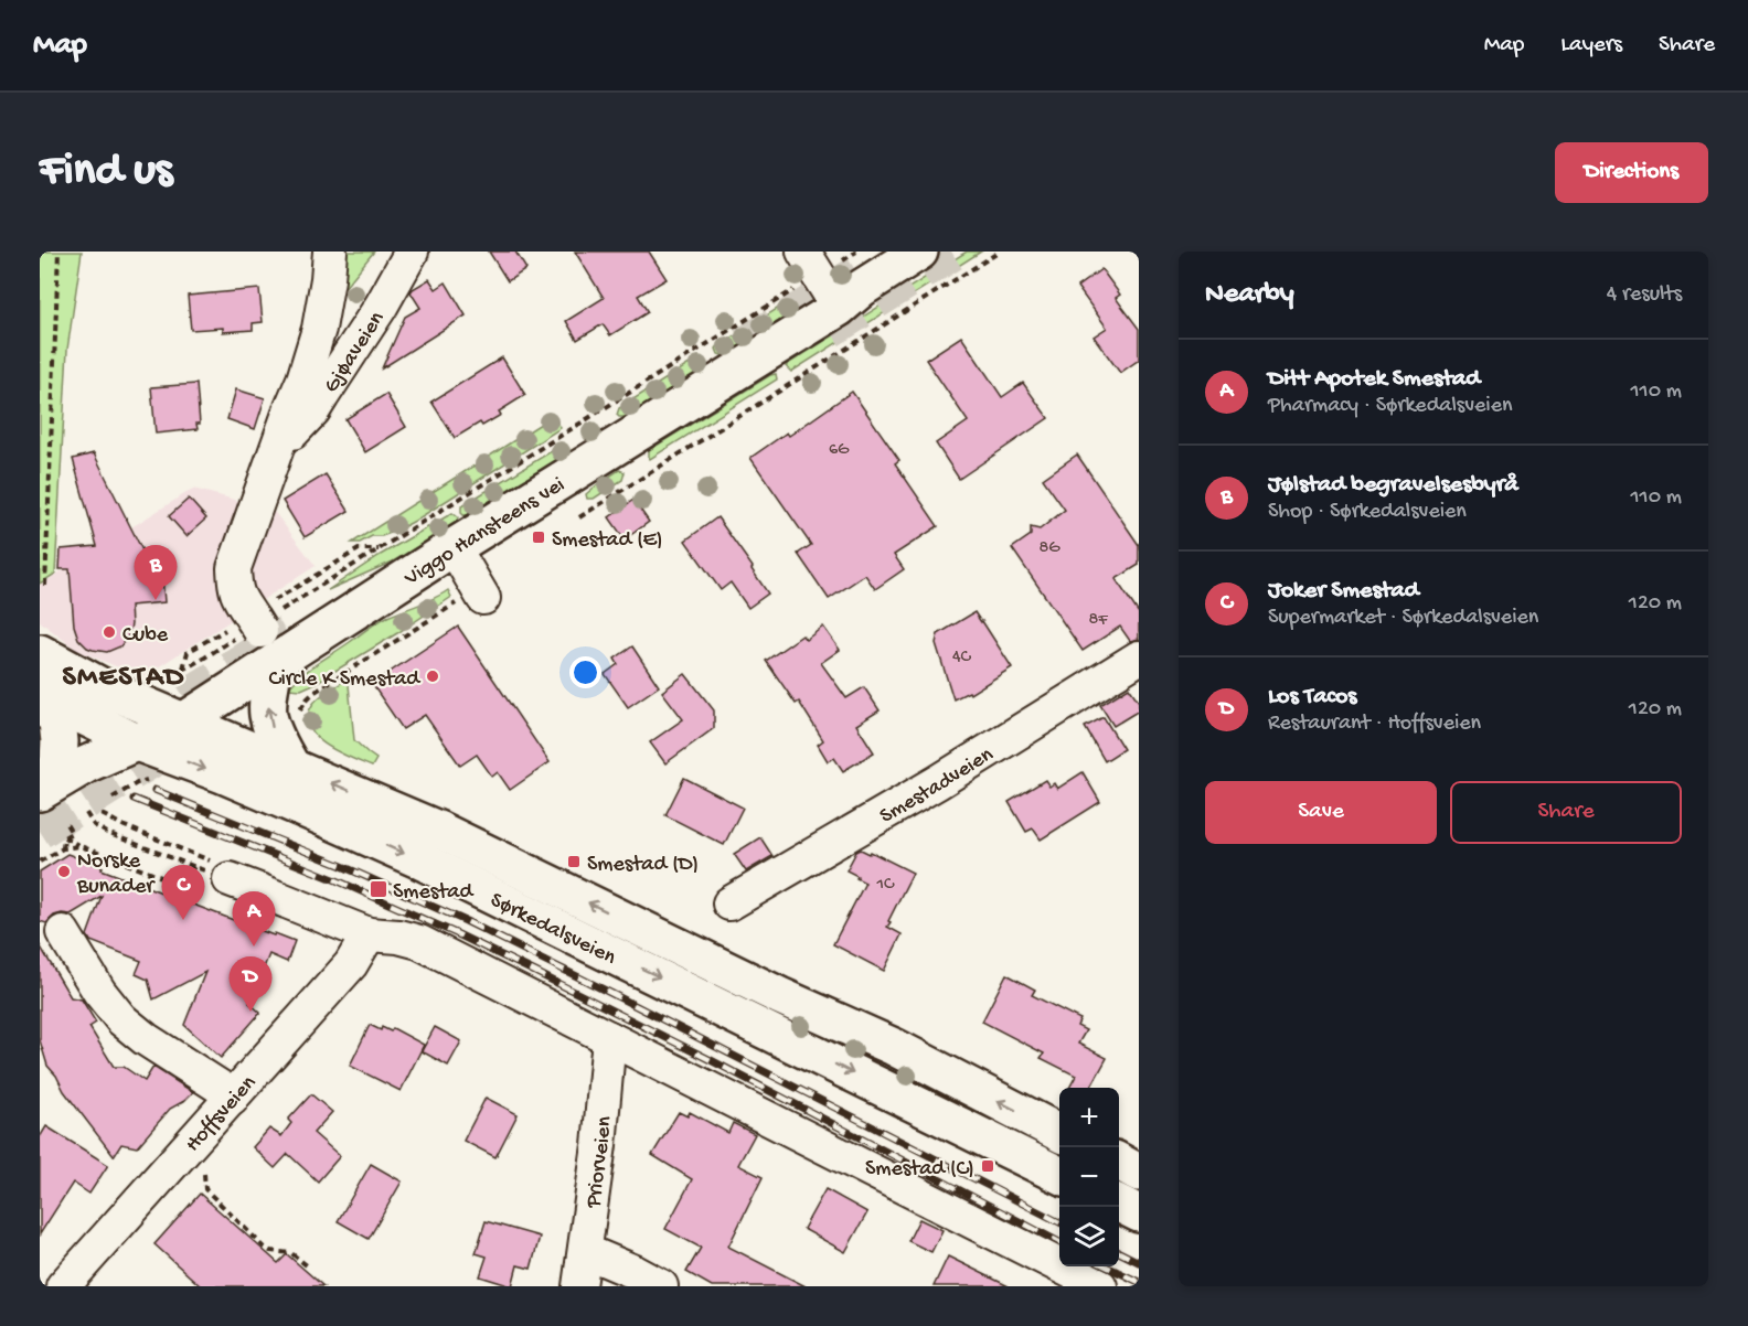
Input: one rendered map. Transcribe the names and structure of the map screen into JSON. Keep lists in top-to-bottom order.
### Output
{
  "streets": {
    "main road": ["Viggo Hansteens vei", "Sørkedalsveien"],
    "street": [
      "Gjøaveien",
      "Smestadveien",
      "Hoffsveien",
      "Priorveien"
    ]
  },
  "crossings": [
    ["Viggo Hansteens vei", "Sørkedalsveien"]
  ],
  "districts": ["SMESTAD"],
  "places": {
    "transit": [
      "Smestad (E)",
      "Smestad (D)",
      "Smestad",
      "Smestad (C)"
    ],
    "other": ["Cube", "Circle K Smestad", "Norske Bunader"]
  },
  "house_numbers": [
    "6G",
    "8G",
    "8F",
    "4C",
    "1C"
  ],
  "page": {
    "header": "Map",
    "nav": ["Map", "Layers", "Share"],
    "buttons": [
      "Directions",
      ["Save", "Share"]
    ],
    "title": "Find us",
    "heading": ["Nearby", "4 results"],
    "list": [
      {
        "mark": "A",
        "name": "Ditt Apotek Smestad",
        "note": "Pharmacy · Sørkedalsveien",
        "value": "110 m"
      },
      {
        "mark": "B",
        "name": "Jølstad begravelsesbyrå",
        "note": "Shop · Sørkedalsveien",
        "value": "110 m"
      },
      {
        "mark": "C",
        "name": "Joker Smestad",
        "note": "Supermarket · Sørkedalsveien",
        "value": "120 m"
      },
      {
        "mark": "D",
        "name": "Los Tacos",
        "note": "Restaurant · Hoffsveien",
        "value": "120 m"
      }
    ],
    "pins": [
      "B",
      "C",
      "A",
      "D"
    ],
    "map_buttons": ["+", "−"]
  }
}
